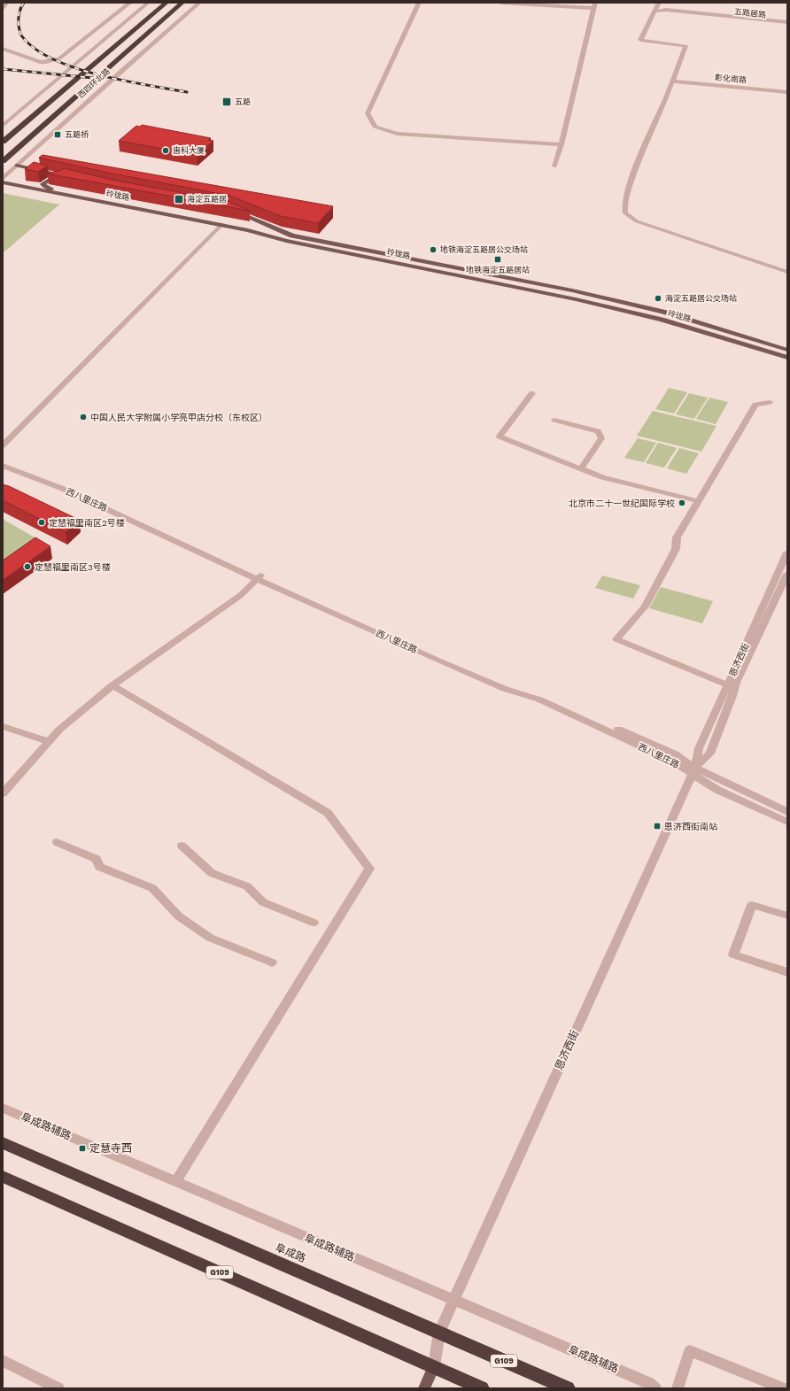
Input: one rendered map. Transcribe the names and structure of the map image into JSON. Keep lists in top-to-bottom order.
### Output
{
  "streets": {
    "highway": ["西四环北路", "阜成路", "G109"],
    "main road": ["玲珑路"],
    "street": [
      "五路居路",
      "彰化南路",
      "西八里庄路",
      "恩济西街",
      "阜成路辅路"
    ]
  },
  "crossings": [
    ["西八里庄路", "恩济西街"],
    ["恩济西街", "阜成路辅路"],
    ["恩济西街", "阜成路"],
    ["恩济西街", "G109"]
  ],
  "places": {
    "transit": [
      "五路",
      "五路桥",
      "海淀五路居",
      "地铁海淀五路居站",
      "恩济西街南站",
      "定慧寺西"
    ],
    "other": [
      "惠科大厦",
      "地铁海淀五路居公交场站",
      "海淀五路居公交场站",
      "中国人民大学附属小学亮甲店分校（东校区）",
      "北京市二十一世纪国际学校",
      "定慧福里南区2号楼",
      "定慧福里南区3号楼"
    ]
  }
}
